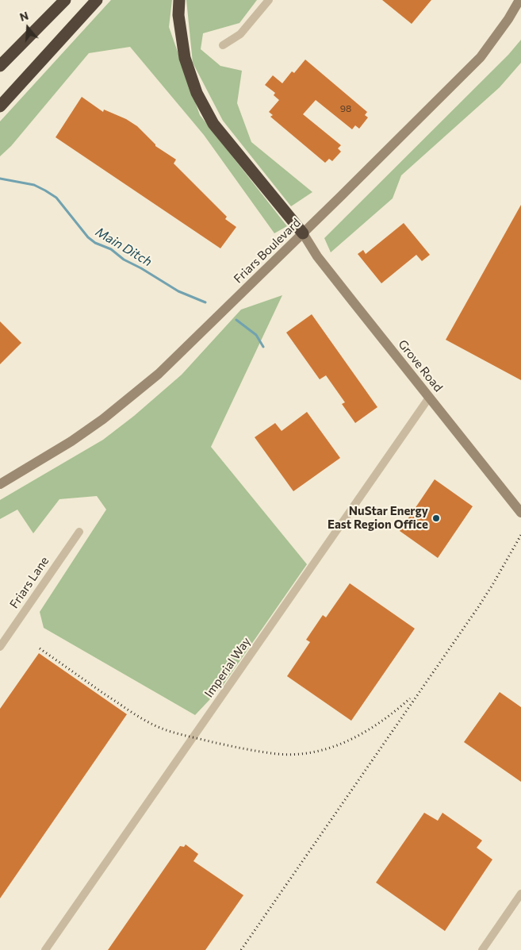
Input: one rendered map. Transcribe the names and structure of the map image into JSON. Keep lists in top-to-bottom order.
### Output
{
  "streets": {
    "main road": ["Friars Boulevard", "Grove Road"],
    "street": ["Friars Lane", "Imperial Way"]
  },
  "crossings": [
    ["Friars Boulevard", "Grove Road"],
    ["Grove Road", "Imperial Way"]
  ],
  "water": ["Main Ditch"],
  "places": ["NuStar Energy East Region Office"],
  "house_numbers": ["98"],
  "north": "top"
}
